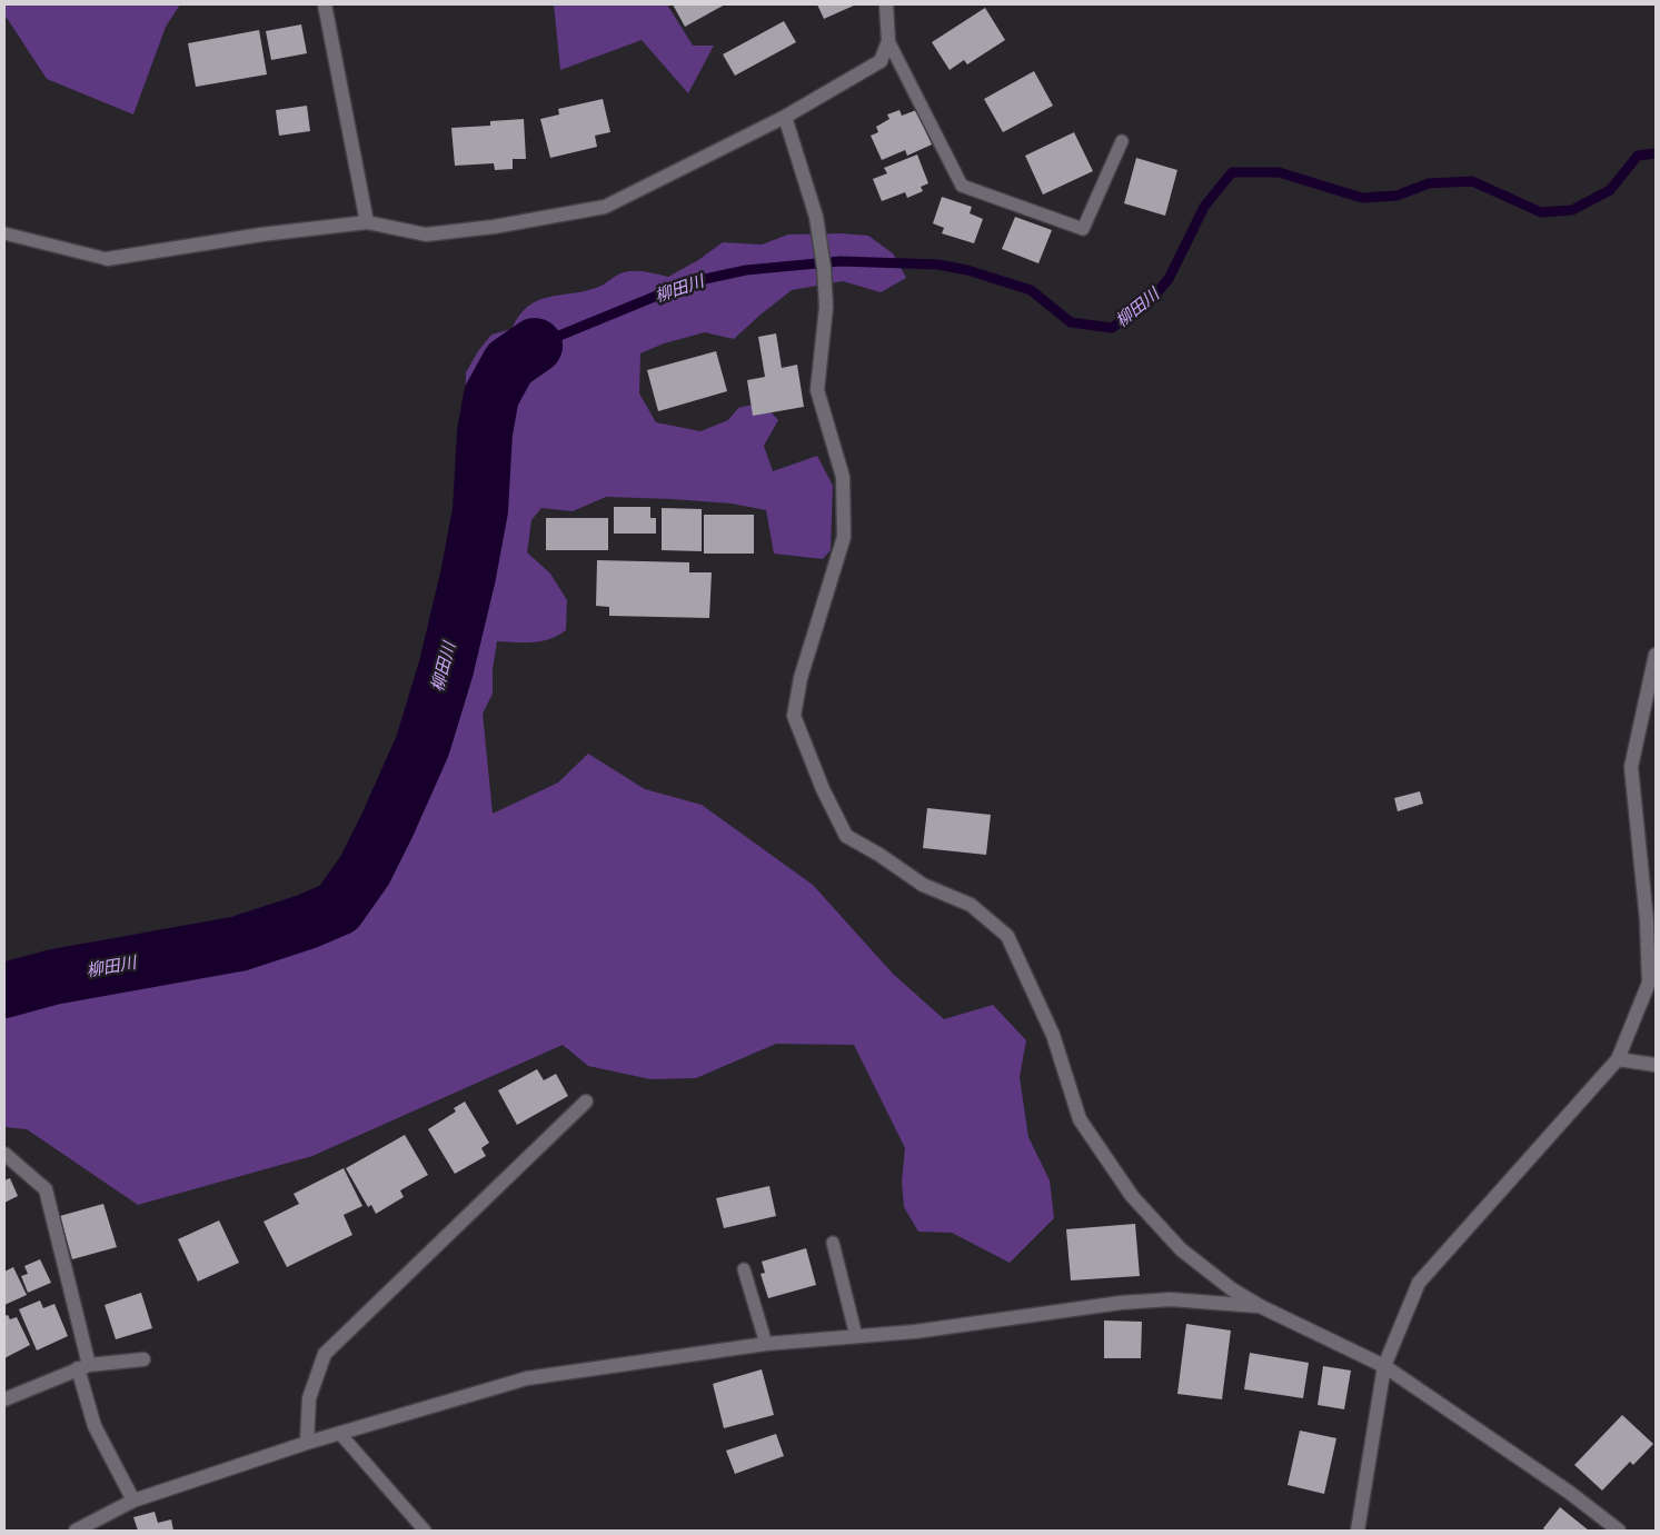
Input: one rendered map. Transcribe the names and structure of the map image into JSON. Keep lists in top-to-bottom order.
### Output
{
  "water": ["柳田川"]
}
